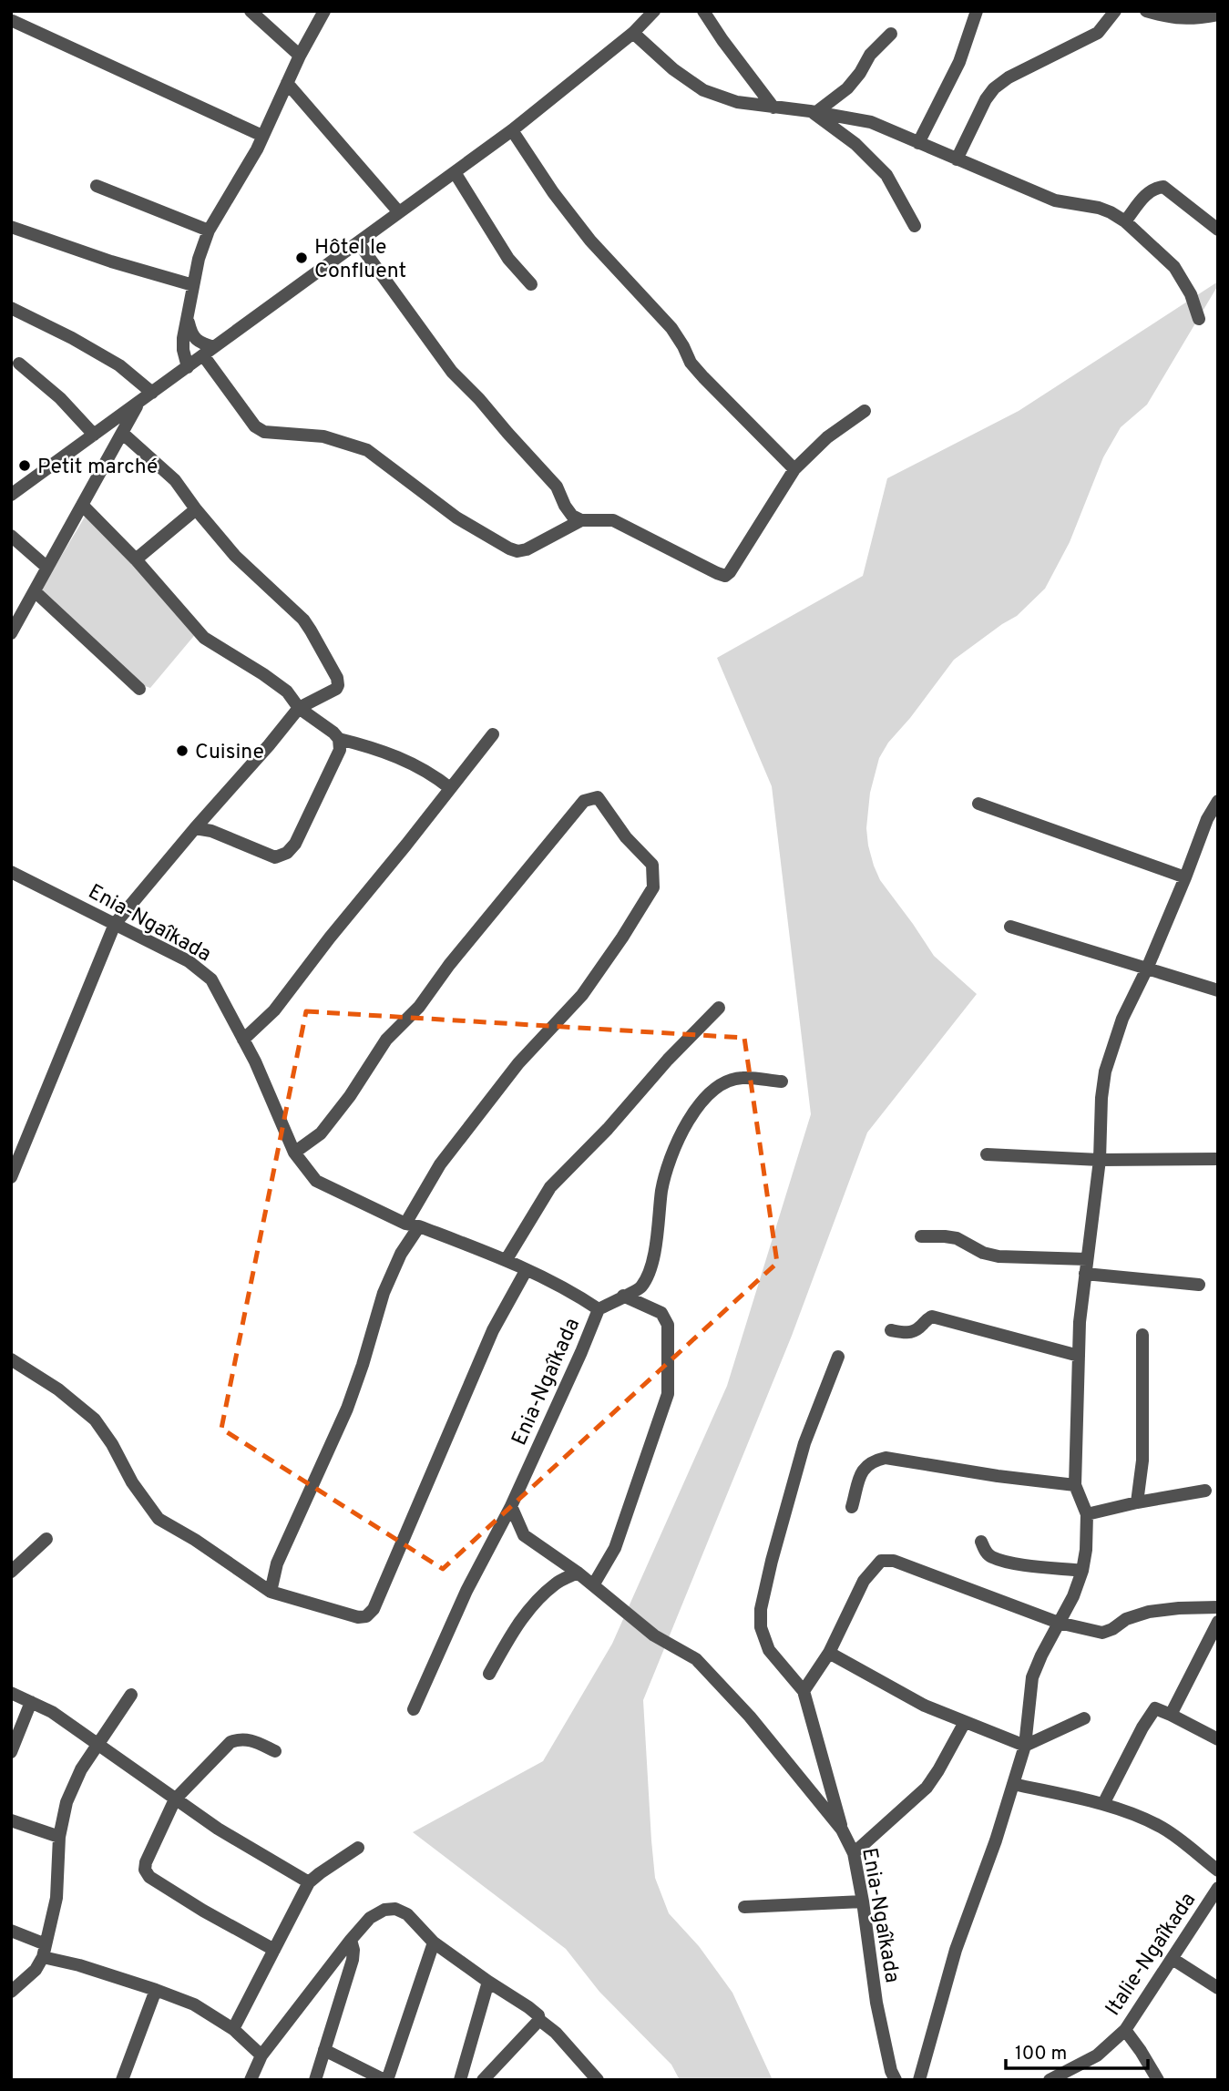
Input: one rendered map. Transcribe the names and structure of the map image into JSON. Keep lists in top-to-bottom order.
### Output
{
  "streets": {
    "street": ["Enia-Ngaîkada", "Italie-Ngaîkada"]
  },
  "places": ["Hôtel le Confluent", "Petit marché", "Cuisine"],
  "scale_bar": "100 m"
}
